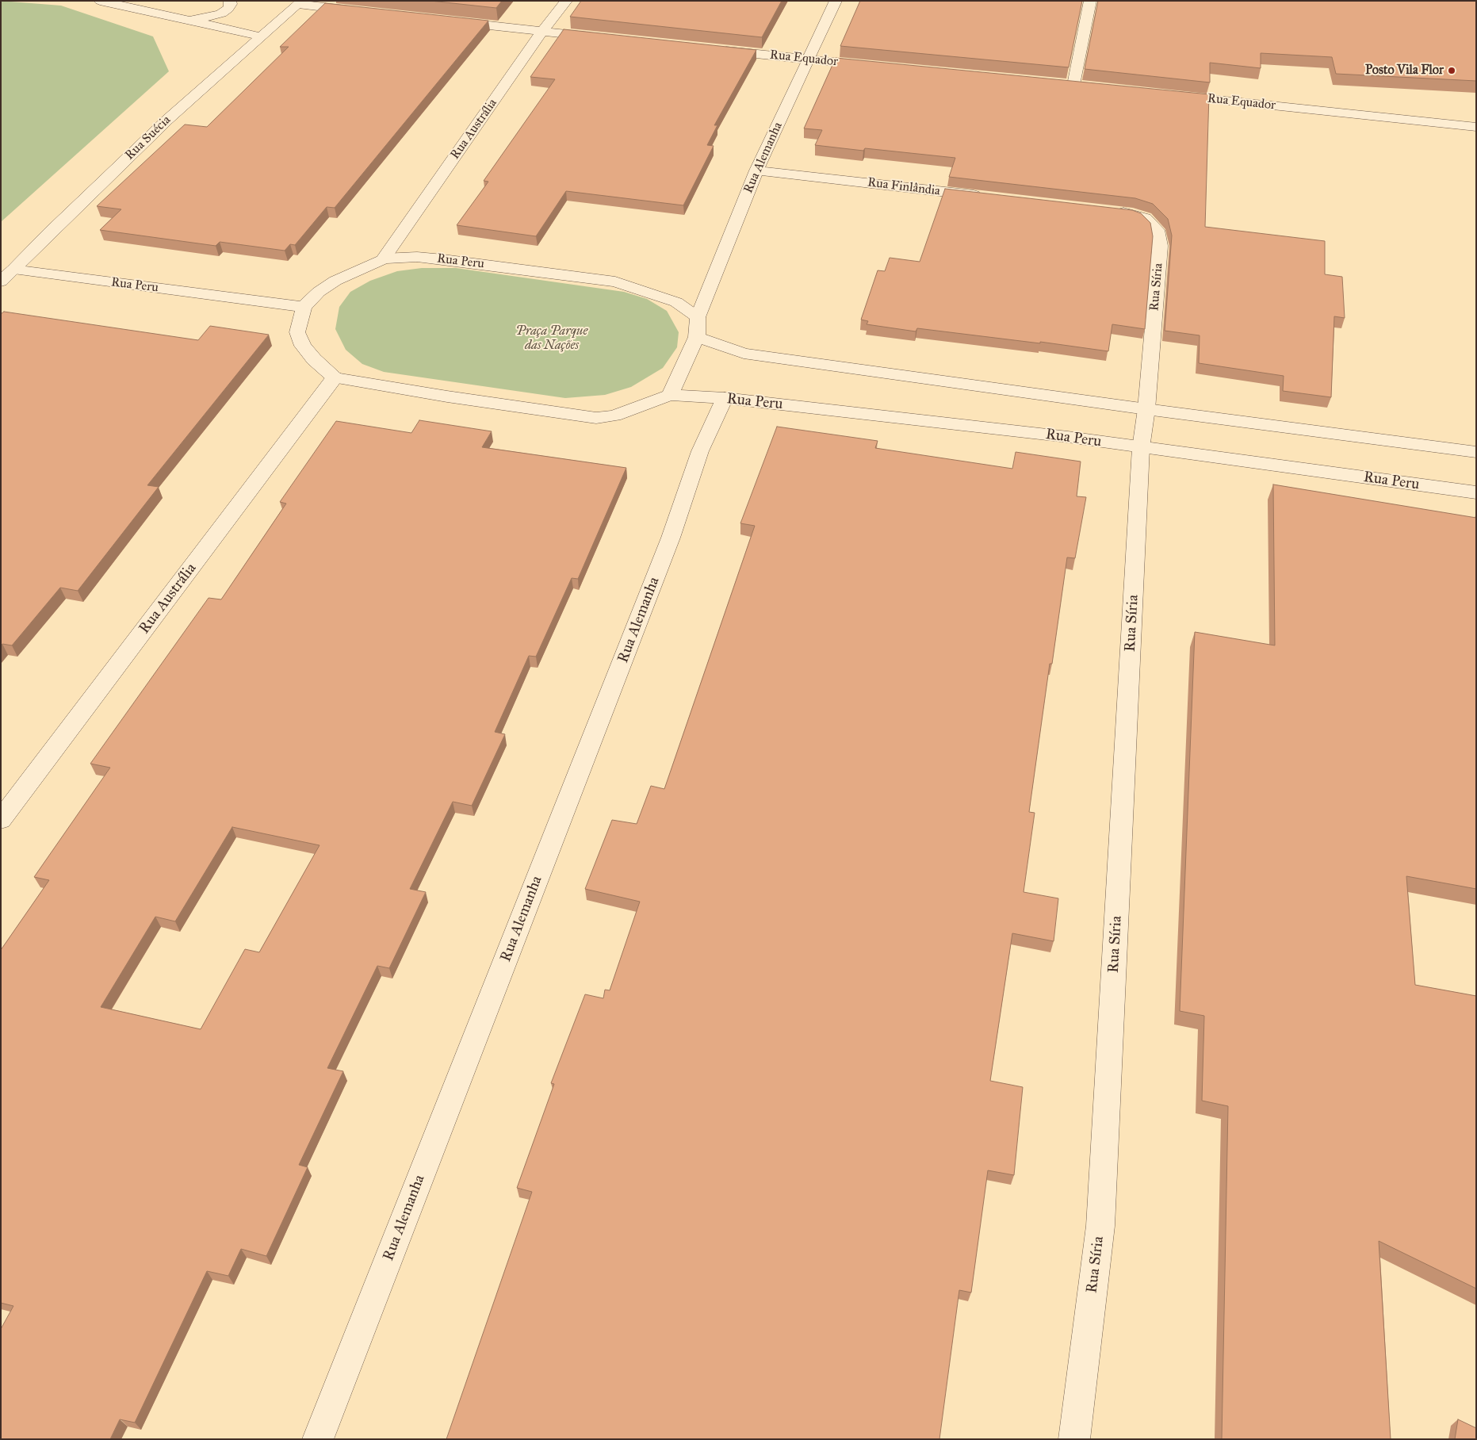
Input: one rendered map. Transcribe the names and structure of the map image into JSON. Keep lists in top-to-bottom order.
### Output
{
  "streets": {
    "street": [
      "Rua Equador",
      "Rua Austrália",
      "Rua Suécia",
      "Rua Alemanha",
      "Rua Finlândia",
      "Rua Peru",
      "Rua Síria"
    ]
  },
  "crossings": [
    ["Rua Equador", "Rua Alemanha"],
    ["Rua Austrália", "Rua Peru"],
    ["Rua Suécia", "Rua Peru"],
    ["Rua Alemanha", "Rua Finlândia"],
    ["Rua Alemanha", "Rua Peru"],
    ["Rua Peru", "Rua Síria"]
  ],
  "parks": ["Praça Parque das Nações"],
  "places": ["Posto Vila Flor"]
}
